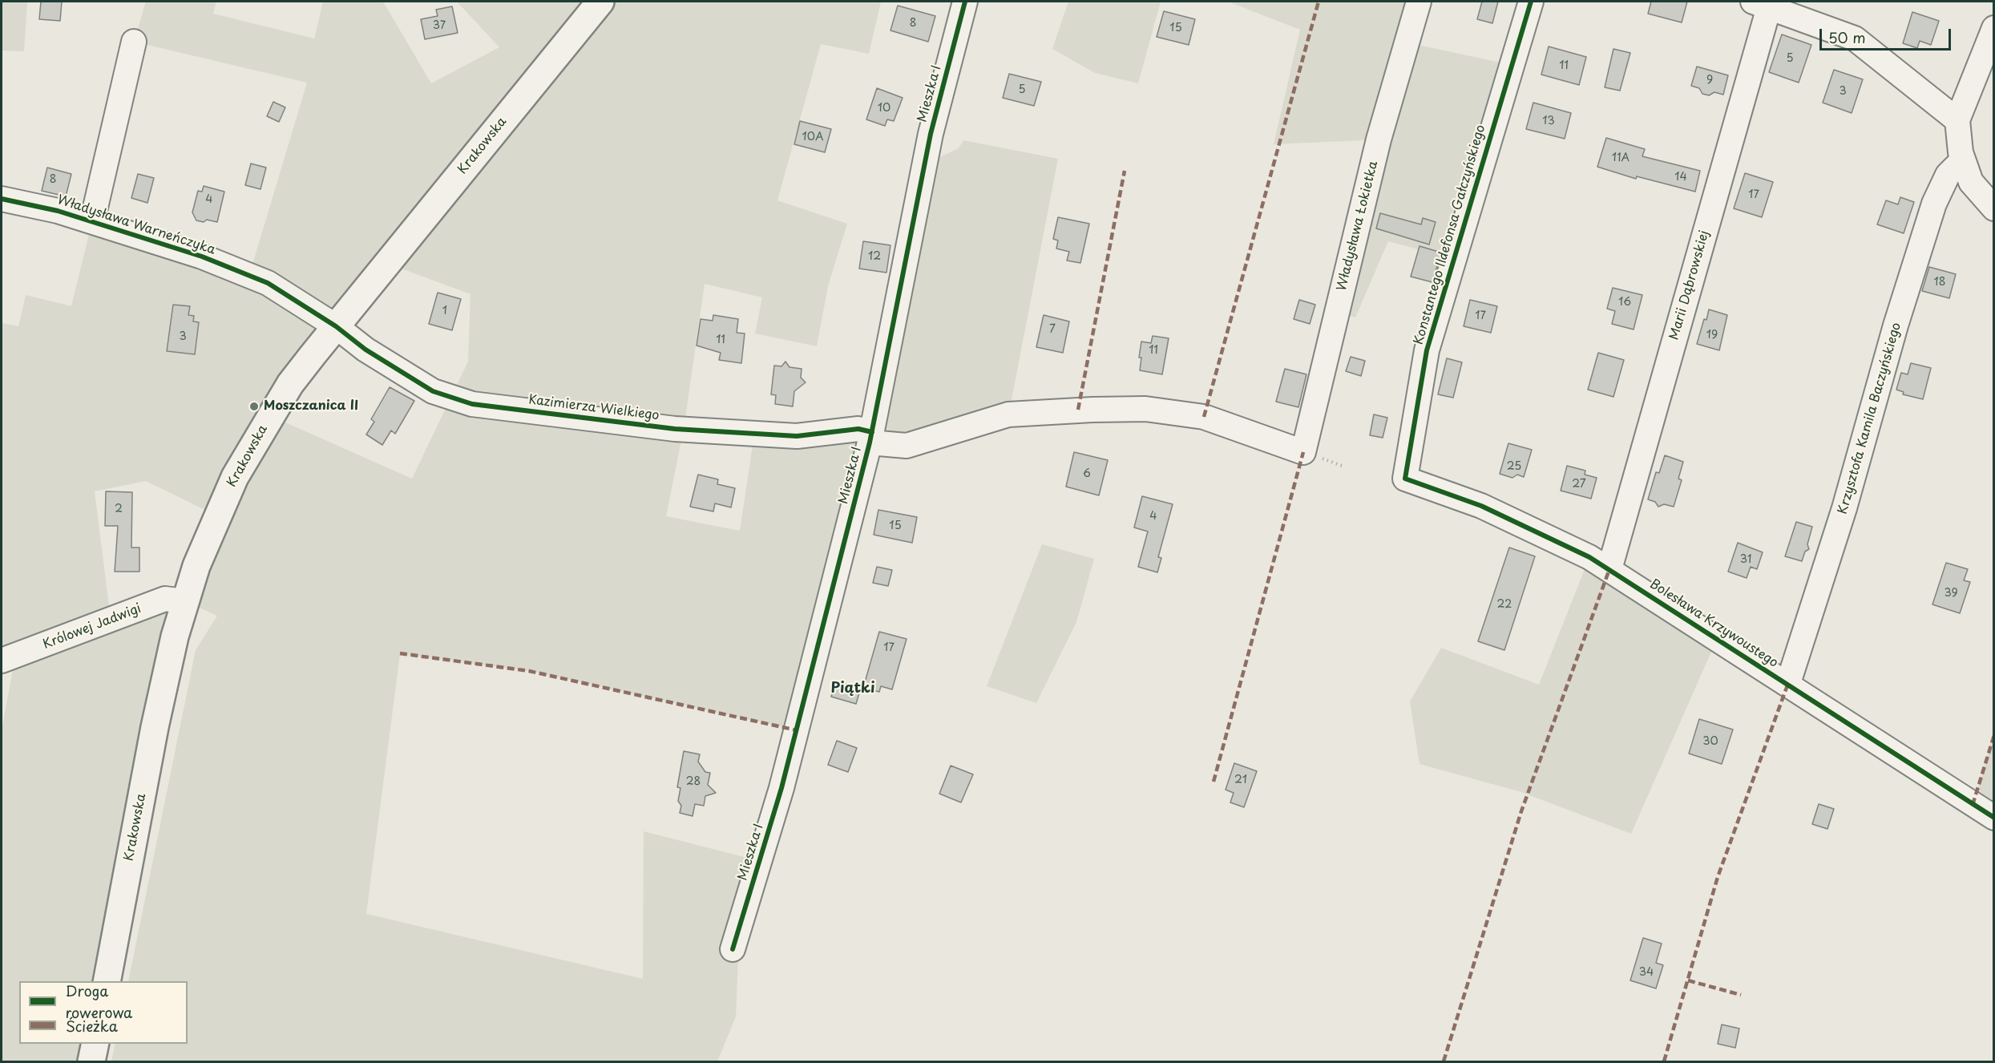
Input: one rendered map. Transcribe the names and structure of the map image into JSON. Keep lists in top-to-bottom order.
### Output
{
  "streets": {
    "main road": ["Krakowska"],
    "street": [
      "Mieszka I",
      "Władysława Warneńczyka",
      "Władysława Łokietka",
      "Konstantego Ildefonsa Gałczyńskiego",
      "Marii Dąbrowskiej",
      "Kazimierza Wielkiego",
      "Krzysztofa Kamila Baczyńskiego",
      "Bolesława Krzywoustego",
      "Królowej Jadwigi"
    ]
  },
  "crossings": [
    ["Mieszka I", "Władysława Łokietka"],
    ["Mieszka I", "Kazimierza Wielkiego"],
    ["Krakowska", "Władysława Warneńczyka"],
    ["Krakowska", "Kazimierza Wielkiego"],
    ["Krakowska", "Królowej Jadwigi"],
    ["Władysława Warneńczyka", "Kazimierza Wielkiego"],
    ["Władysława Łokietka", "Kazimierza Wielkiego"],
    ["Konstantego Ildefonsa Gałczyńskiego", "Bolesława Krzywoustego"],
    ["Marii Dąbrowskiej", "Bolesława Krzywoustego"],
    ["Krzysztofa Kamila Baczyńskiego", "Bolesława Krzywoustego"]
  ],
  "districts": ["Piątki"],
  "places": ["Moszczanica II"],
  "house_numbers": [
    "8",
    "37",
    "15",
    "5",
    "11",
    "9",
    "5",
    "3",
    "10",
    "13",
    "10A",
    "11A",
    "14",
    "8",
    "17",
    "4",
    "12",
    "18",
    "16",
    "1",
    "17",
    "7",
    "19",
    "3",
    "11",
    "11",
    "25",
    "6",
    "27",
    "2",
    "4",
    "15",
    "31",
    "39",
    "22",
    "17",
    "30",
    "21",
    "28",
    "34"
  ],
  "legend": ["Droga rowerowa", "Ścieżka"],
  "scale_bar": "50 m"
}
